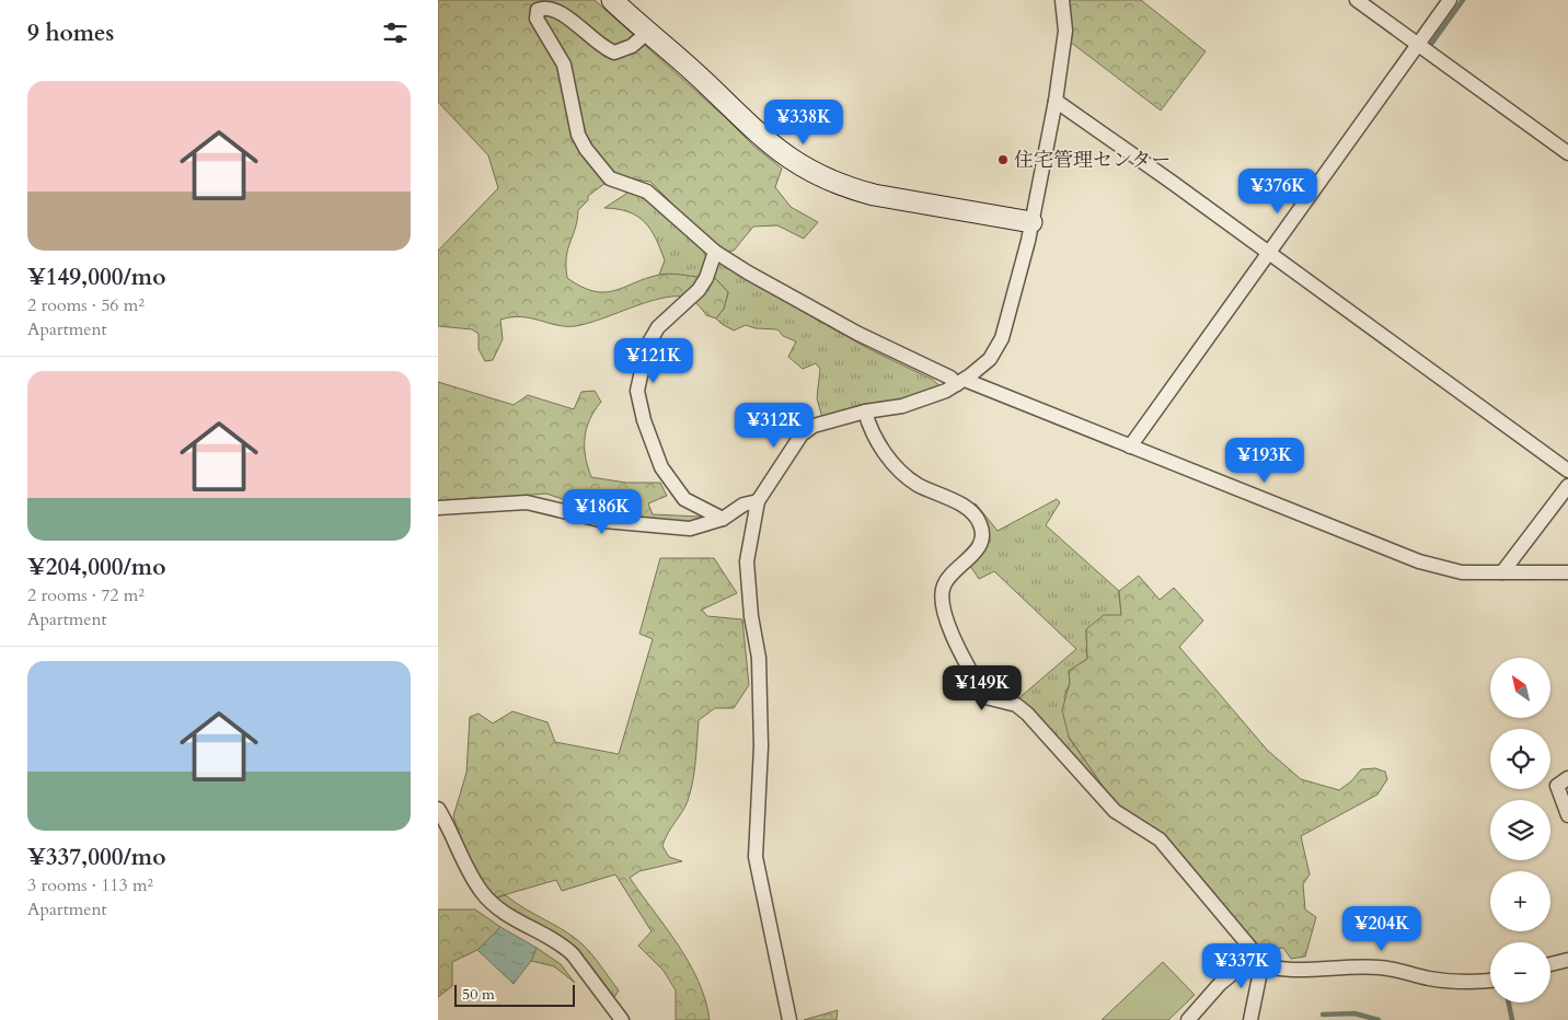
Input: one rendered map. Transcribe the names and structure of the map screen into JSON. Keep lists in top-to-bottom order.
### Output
{
  "places": ["住宅管理センター"],
  "scale_bar": "50 m",
  "north": "top left",
  "page": {
    "heading": "9 homes",
    "list": [
      {
        "name": "¥149,000/mo",
        "note": "2 rooms · 56 m² · Apartment"
      },
      {
        "name": "¥204,000/mo",
        "note": "2 rooms · 72 m² · Apartment"
      },
      {
        "name": "¥337,000/mo",
        "note": "3 rooms · 113 m² · Apartment"
      }
    ],
    "price": [
      "¥338K",
      "¥376K",
      "¥121K",
      "¥312K",
      "¥193K",
      "¥186K",
      "¥149K",
      "¥204K",
      "¥337K"
    ],
    "map_buttons": ["+", "−"],
    "scale": "50 m"
  }
}
